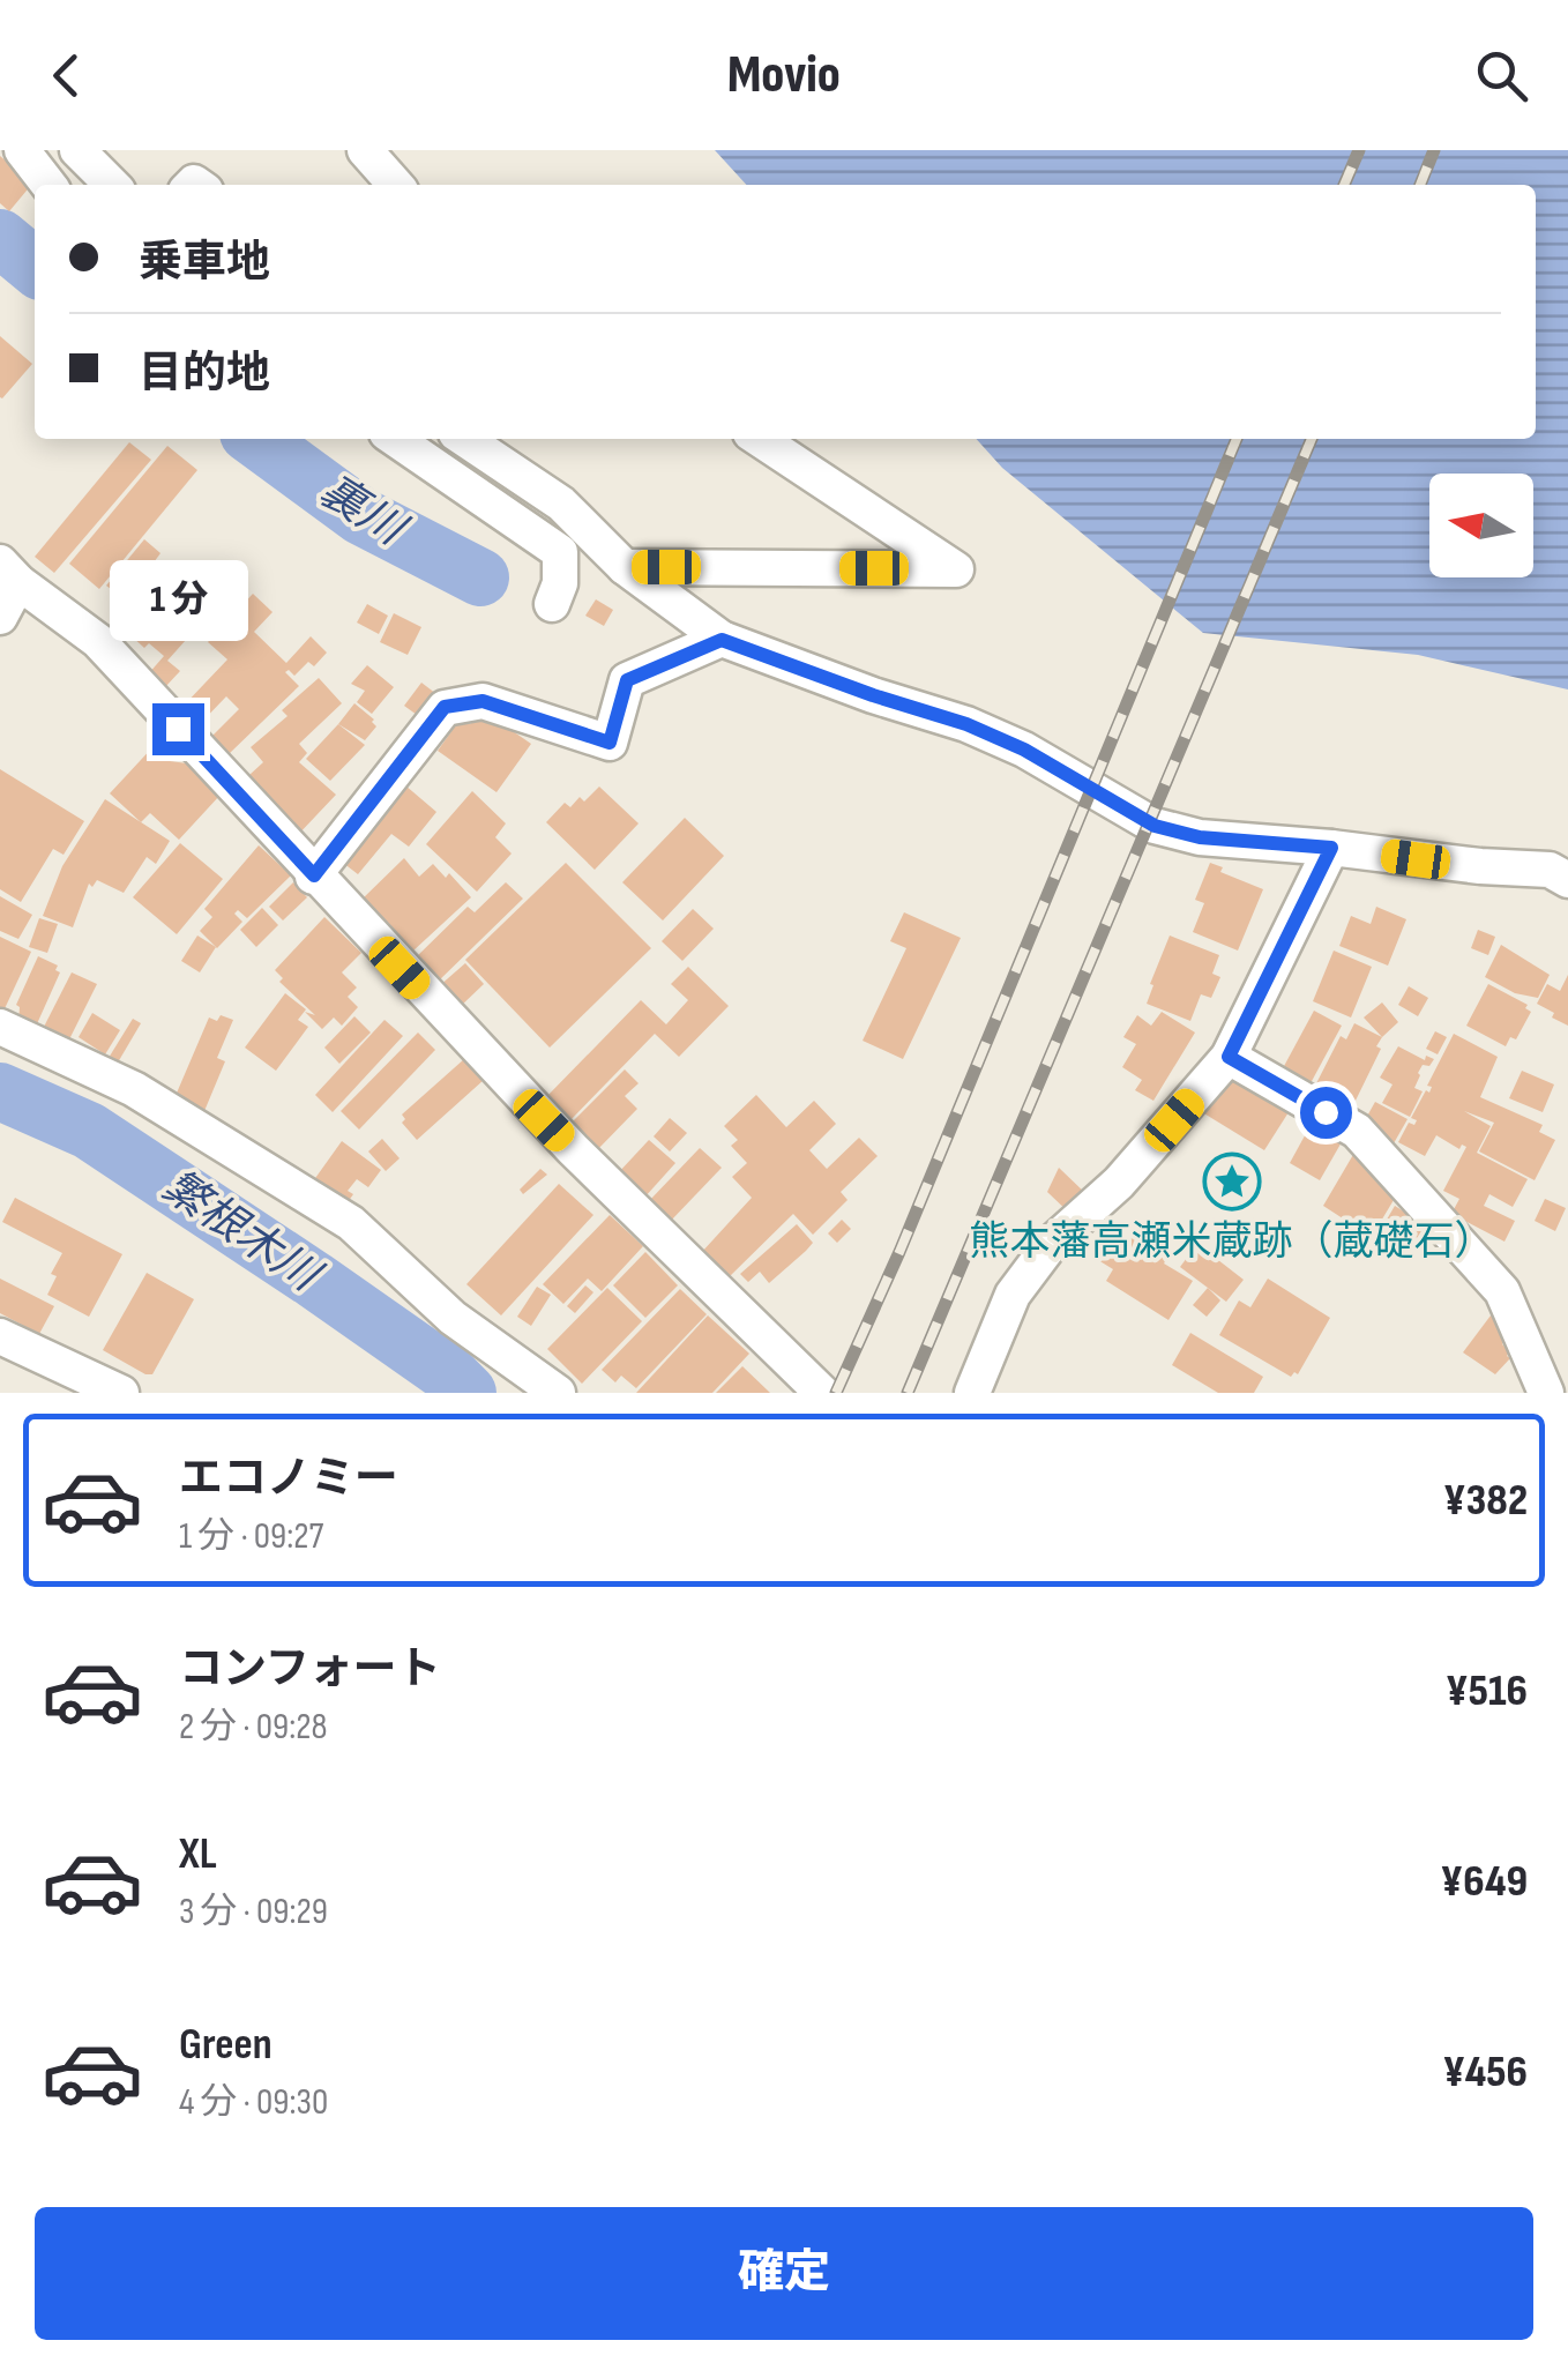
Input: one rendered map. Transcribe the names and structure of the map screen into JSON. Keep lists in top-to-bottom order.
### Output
{
  "water": ["裏川", "繁根木川"],
  "places": {
    "place": ["熊本藩高瀬米蔵跡（蔵礎石）"]
  },
  "north": "left",
  "page": {
    "header": "Movio",
    "banner": ["乗車地", "目的地"],
    "bubble": "1 分",
    "list": [
      {
        "name": "エコノミー",
        "note": "1 分 · 09:27",
        "value": "¥382"
      },
      {
        "name": "コンフォート",
        "note": "2 分 · 09:28",
        "value": "¥516"
      },
      {
        "name": "XL",
        "note": "3 分 · 09:29",
        "value": "¥649"
      },
      {
        "name": "Green",
        "note": "4 分 · 09:30",
        "value": "¥456"
      }
    ],
    "buttons": "確定"
  }
}
